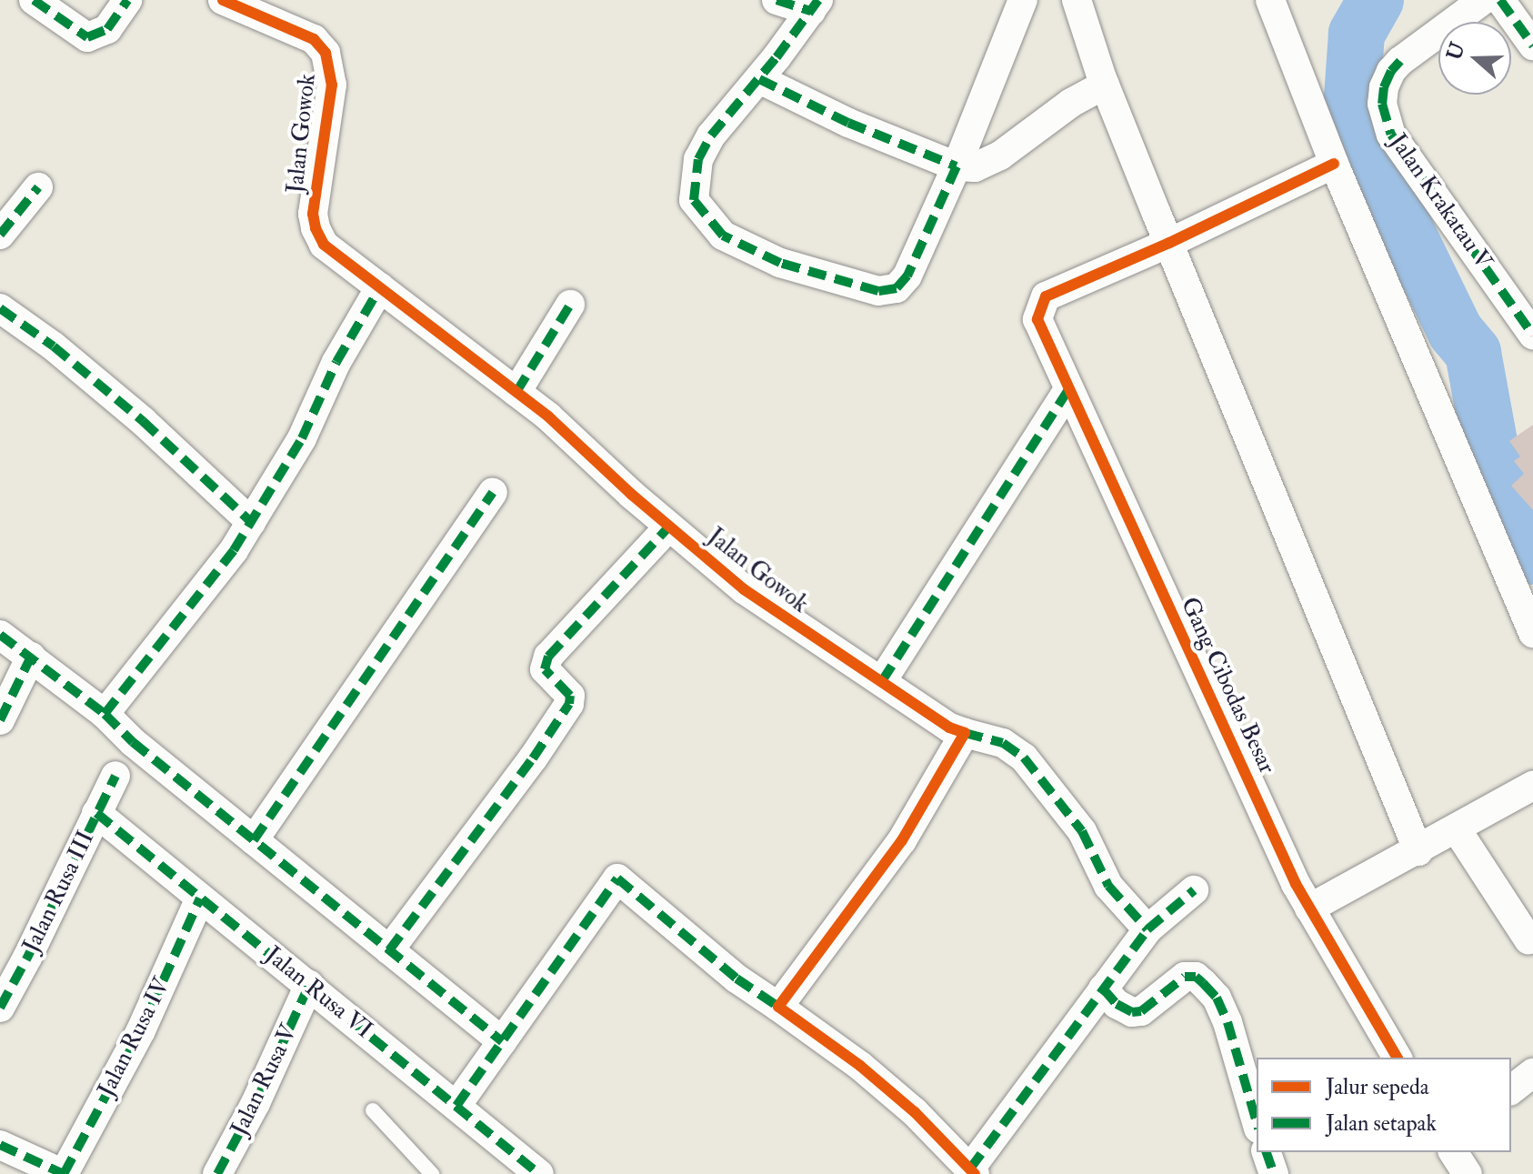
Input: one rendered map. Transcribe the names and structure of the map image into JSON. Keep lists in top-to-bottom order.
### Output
{
  "streets": {
    "street": [
      "Jalan Gowok",
      "Jalan Krakatau V",
      "Gang Cibodas Besar",
      "Jalan Rusa III",
      "Jalan Rusa VI",
      "Jalan Rusa IV",
      "Jalan Rusa V"
    ]
  },
  "crossings": [
    ["Jalan Rusa III", "Jalan Rusa VI"],
    ["Jalan Rusa VI", "Jalan Rusa IV"],
    ["Jalan Rusa VI", "Jalan Rusa V"]
  ],
  "legend": ["Jalur sepeda", "Jalan setapak"],
  "north": "left"
}
